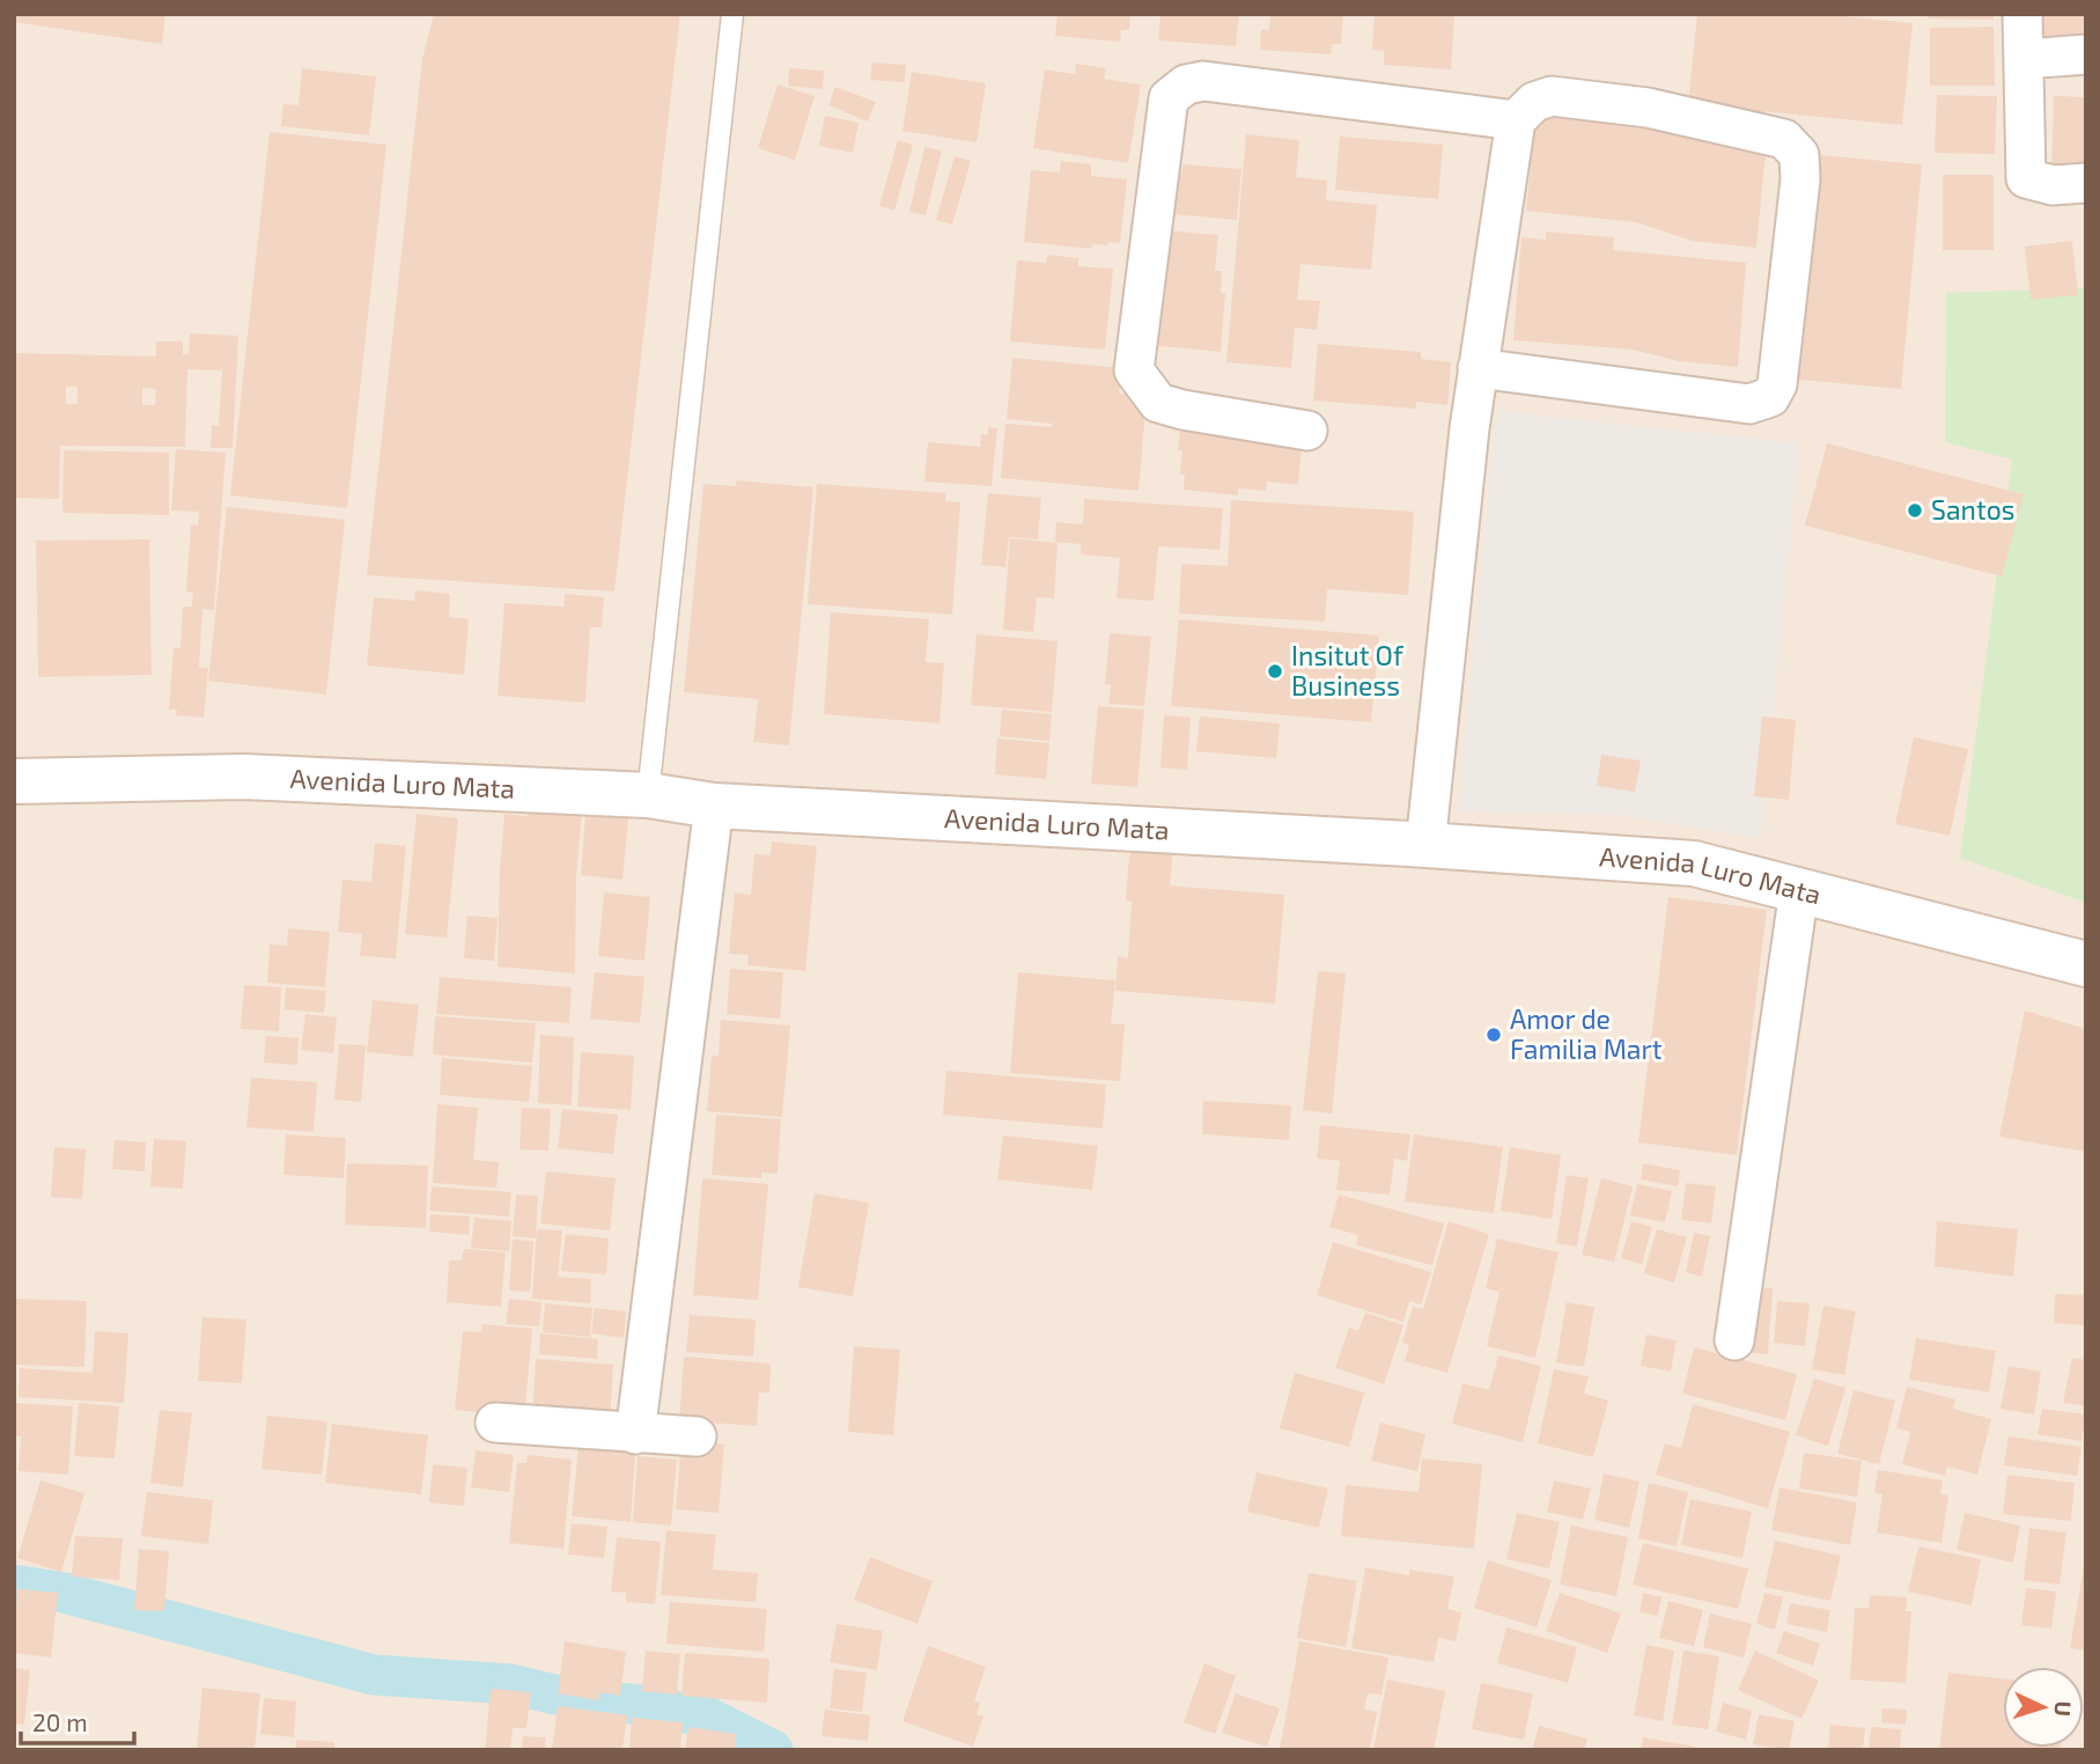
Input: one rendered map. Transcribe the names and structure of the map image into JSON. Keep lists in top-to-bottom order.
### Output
{
  "streets": {
    "main road": ["Avenida Luro Mata"]
  },
  "places": ["Santos", "Insitut Of Business", "Amor de Familia Mart"],
  "scale_bar": "20 m",
  "north": "right"
}
